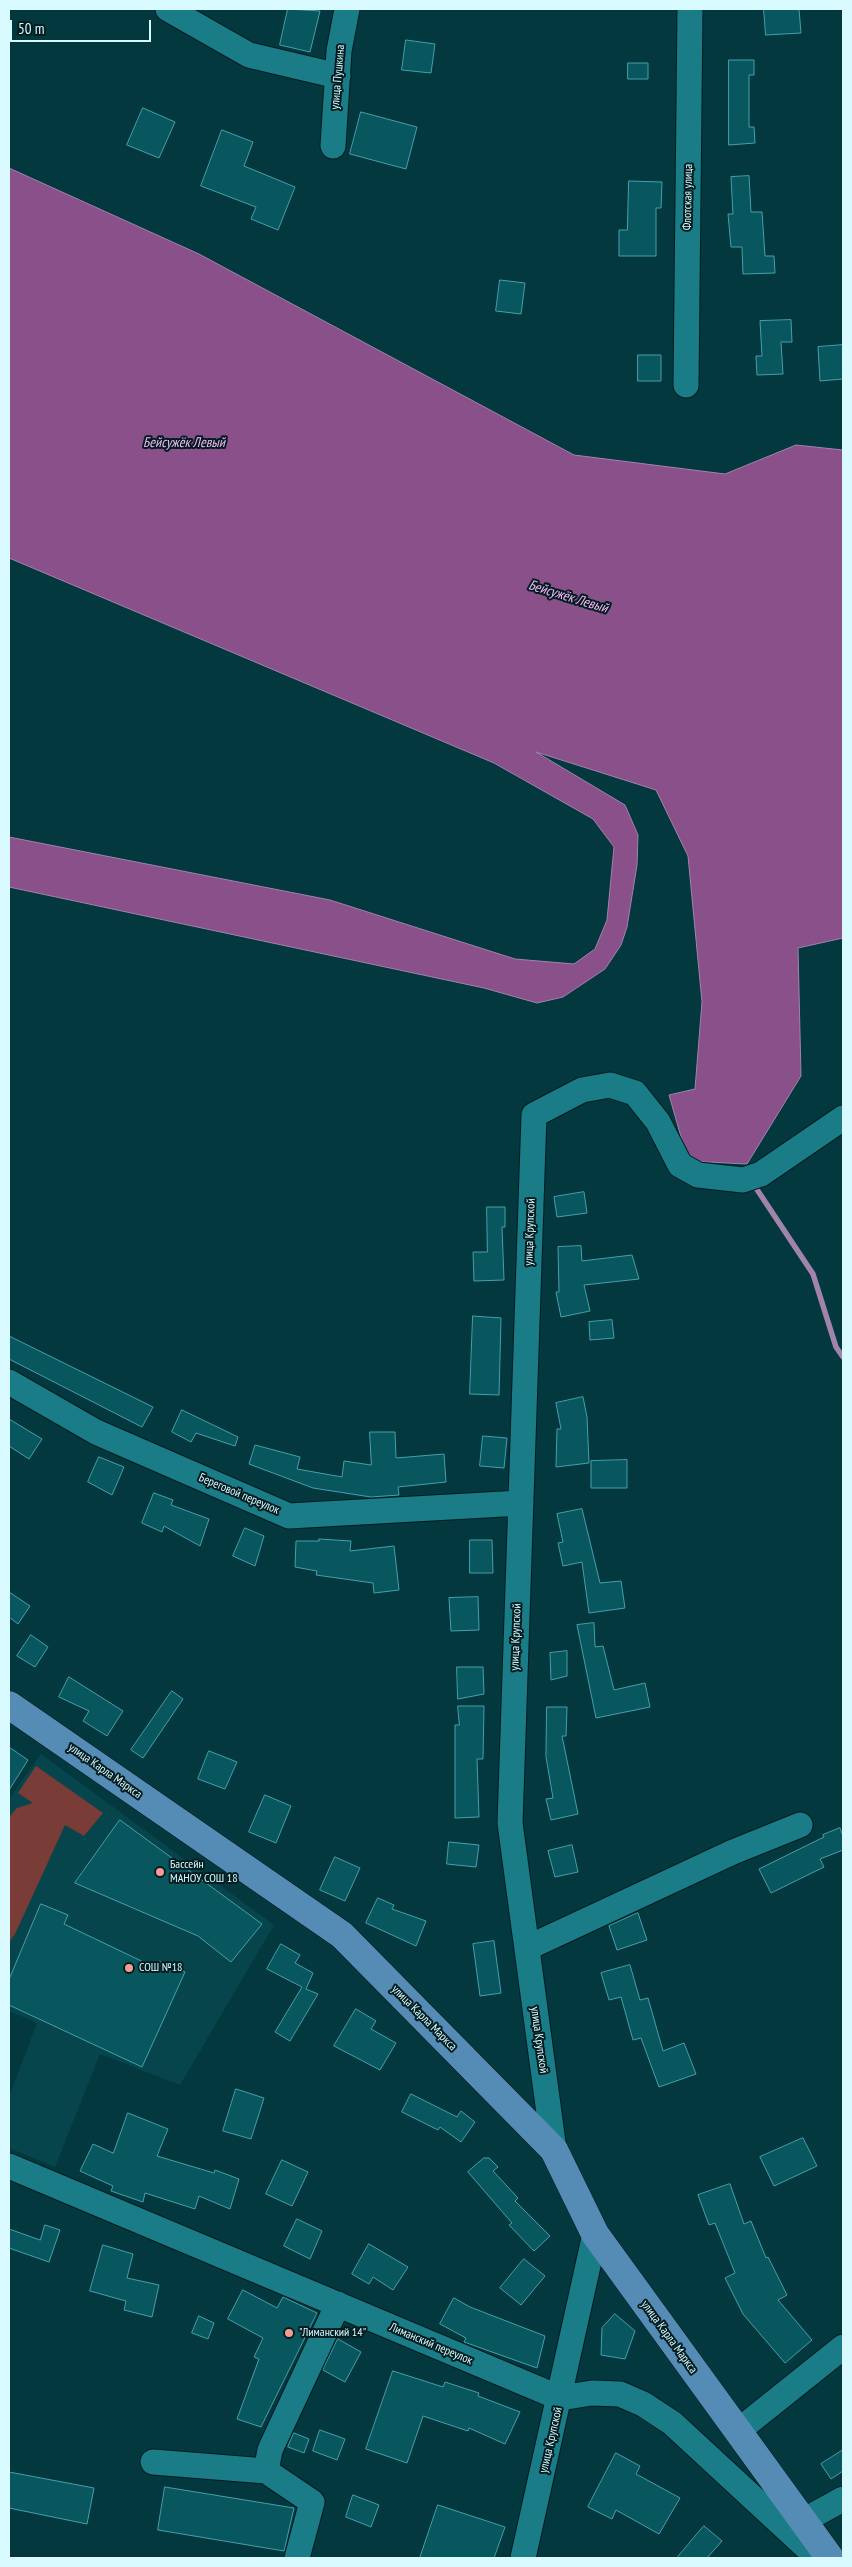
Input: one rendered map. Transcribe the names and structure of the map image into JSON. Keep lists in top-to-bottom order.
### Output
{
  "streets": {
    "main road": ["улица Карла Маркса"],
    "street": [
      "улица Пушкина",
      "Флотская улица",
      "улица Крупской",
      "Береговой переулок",
      "Лиманский переулок"
    ]
  },
  "crossings": [
    ["улица Крупской", "Береговой переулок"],
    ["улица Крупской", "улица Карла Маркса"],
    ["улица Крупской", "Лиманский переулок"]
  ],
  "water": ["Бейсужёк Левый"],
  "places": ["Бассейн МАНОУ СОШ 18", "СОШ №18", "\"Лиманский 14\""],
  "scale_bar": "50 m"
}
